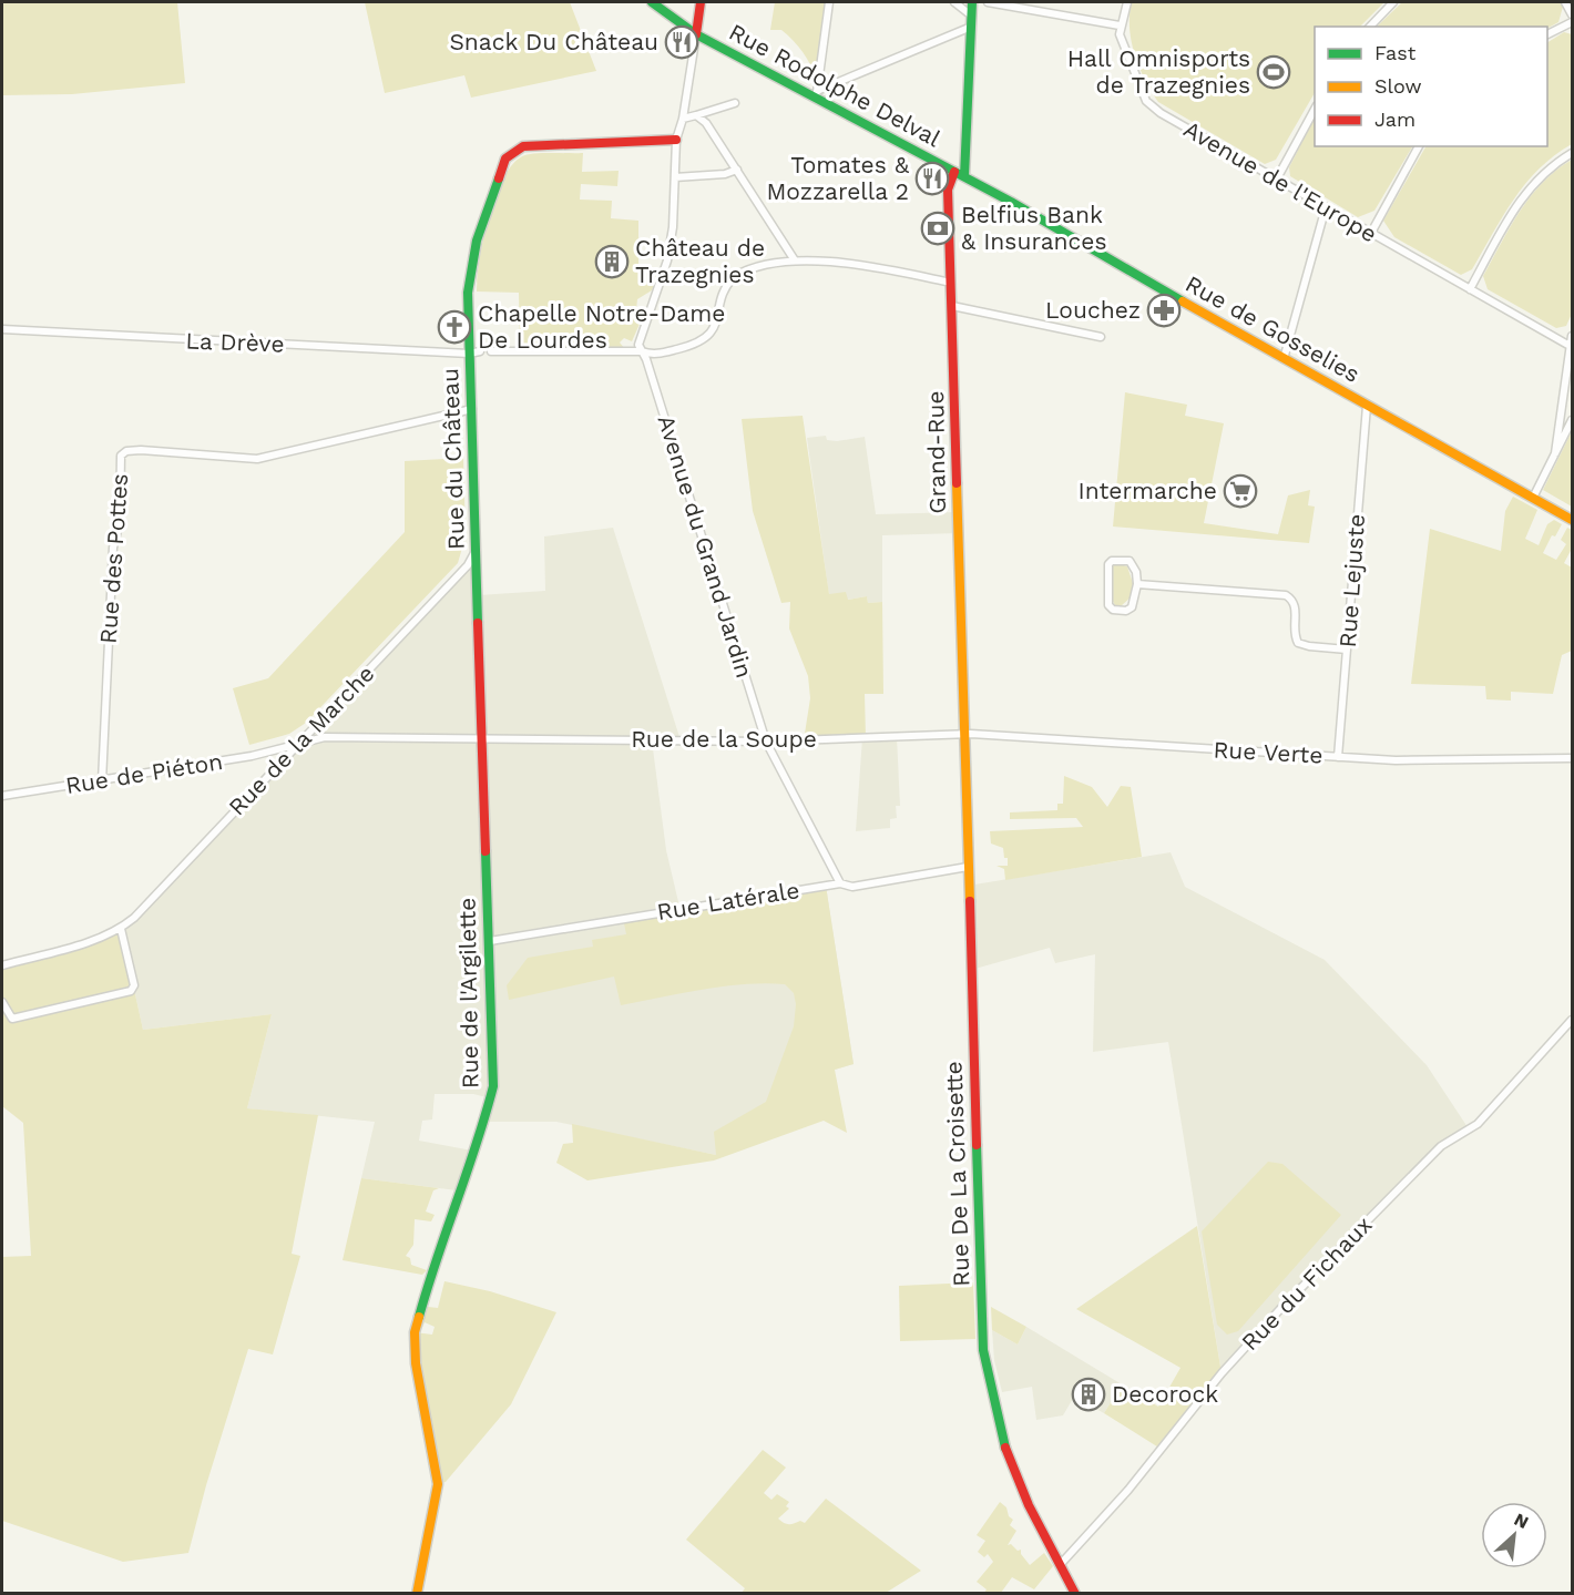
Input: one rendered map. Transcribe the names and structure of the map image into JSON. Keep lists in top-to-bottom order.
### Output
{
  "streets": {
    "main road": [
      "Rue Rodolphe Delval",
      "Rue de Gosselies",
      "Grand-Rue",
      "Rue du Château",
      "Rue de l'Argilette",
      "Rue De La Croisette"
    ],
    "street": [
      "Avenue de l'Europe",
      "La Drève",
      "Avenue du Grand Jardin",
      "Rue des Pottes",
      "Rue Lejuste",
      "Rue de la Soupe",
      "Rue de la Marche",
      "Rue Verte",
      "Rue de Piéton",
      "Rue Latérale",
      "Rue du Fichaux"
    ]
  },
  "crossings": [
    ["Rue Rodolphe Delval", "Rue de Gosselies"],
    ["Rue Rodolphe Delval", "Grand-Rue"],
    ["Rue de Gosselies", "Grand-Rue"],
    ["Rue de Gosselies", "Rue Lejuste"],
    ["La Drève", "Rue du Château"],
    ["Grand-Rue", "Rue de la Soupe"],
    ["Grand-Rue", "Rue Verte"],
    ["Grand-Rue", "Rue De La Croisette"],
    ["Rue du Château", "Rue des Pottes"],
    ["Rue du Château", "Rue de la Soupe"],
    ["Rue du Château", "Rue de la Marche"],
    ["Rue du Château", "Rue de Piéton"],
    ["Rue du Château", "Rue de l'Argilette"],
    ["Avenue du Grand Jardin", "Rue de la Soupe"],
    ["Avenue du Grand Jardin", "Rue Latérale"],
    ["Rue des Pottes", "Rue de Piéton"],
    ["Rue Lejuste", "Rue Verte"],
    ["Rue de la Soupe", "Rue Verte"],
    ["Rue de la Soupe", "Rue de Piéton"],
    ["Rue de la Soupe", "Rue de l'Argilette"],
    ["Rue de la Soupe", "Rue De La Croisette"],
    ["Rue de la Marche", "Rue de Piéton"],
    ["Rue Verte", "Rue De La Croisette"],
    ["Rue de Piéton", "Rue de l'Argilette"],
    ["Rue Latérale", "Rue de l'Argilette"],
    ["Rue Latérale", "Rue De La Croisette"],
    ["Rue De La Croisette", "Rue du Fichaux"]
  ],
  "places": {
    "restaurant": ["Snack Du Château", "Tomates & Mozzarella 2"],
    "sports": ["Hall Omnisports de Trazegnies"],
    "bank": ["Belfius Bank & Insurances"],
    "building": ["Château de Trazegnies", "Decorock"],
    "pharmacy": ["Louchez"],
    "church": ["Chapelle Notre-Dame De Lourdes"],
    "supermarket": ["Intermarche"]
  },
  "legend": ["Fast", "Slow", "Jam"],
  "north": "top right"
}
